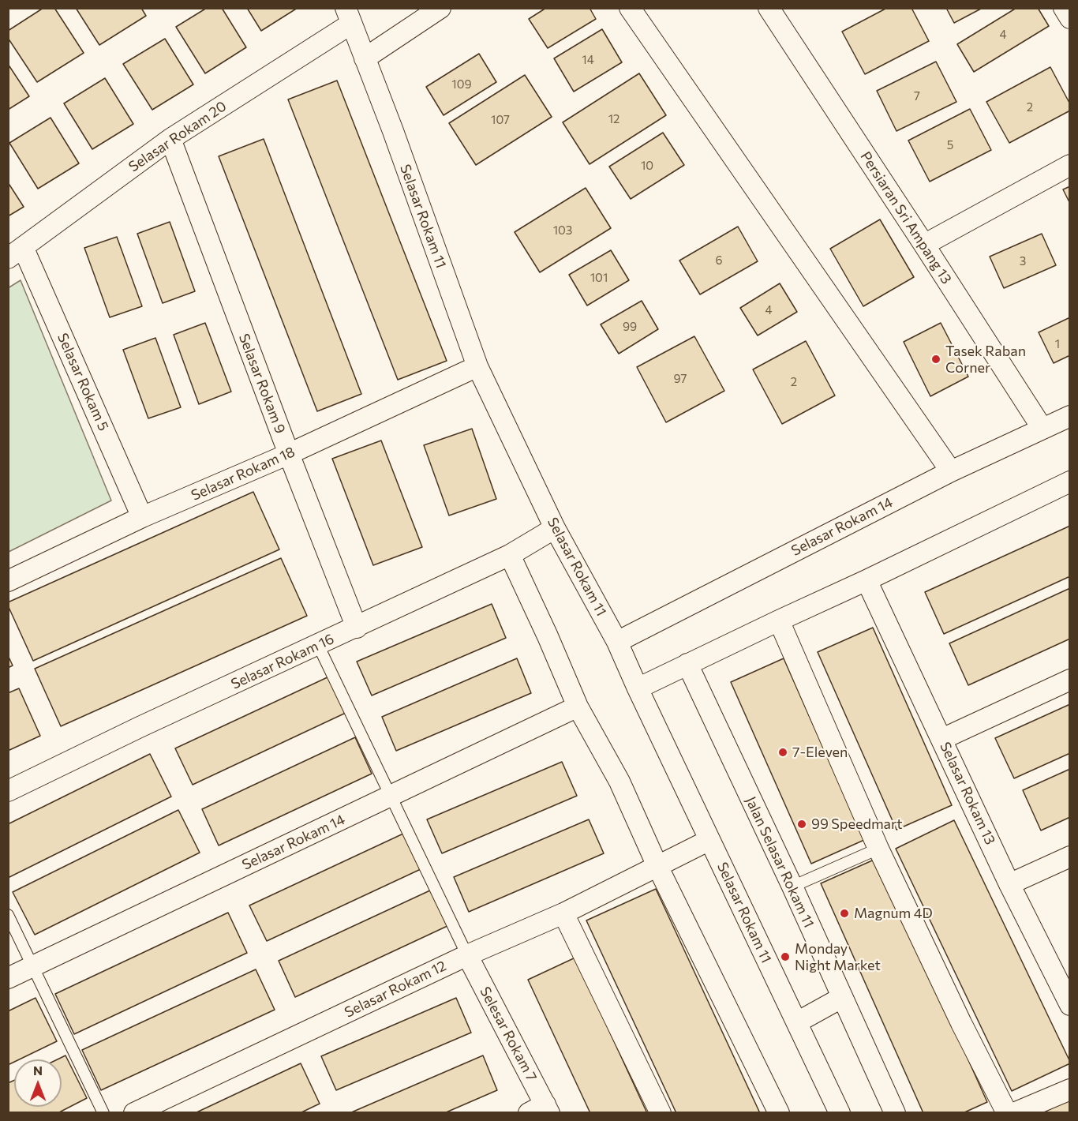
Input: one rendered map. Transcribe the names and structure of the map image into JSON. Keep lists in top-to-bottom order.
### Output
{
  "streets": {
    "street": [
      "Selasar Rokam 20",
      "Selasar Rokam 11",
      "Persiaran Sri Ampang 13",
      "Selasar Rokam 5",
      "Selasar Rokam 9",
      "Selasar Rokam 18",
      "Selasar Rokam 14",
      "Selasar Rokam 16",
      "Selasar Rokam 13",
      "Jalan Selasar Rokam 11",
      "Selasar Rokam 12",
      "Selesar Rokam 7"
    ]
  },
  "crossings": [
    ["Selasar Rokam 20", "Selasar Rokam 11"],
    ["Selasar Rokam 20", "Selasar Rokam 5"],
    ["Selasar Rokam 20", "Selasar Rokam 9"],
    ["Selasar Rokam 11", "Selasar Rokam 18"],
    ["Selasar Rokam 11", "Selasar Rokam 14"],
    ["Selasar Rokam 11", "Selasar Rokam 16"],
    ["Selasar Rokam 11", "Selasar Rokam 12"],
    ["Persiaran Sri Ampang 13", "Selasar Rokam 14"],
    ["Selasar Rokam 5", "Selasar Rokam 18"],
    ["Selasar Rokam 9", "Selasar Rokam 18"],
    ["Selasar Rokam 9", "Selasar Rokam 16"],
    ["Selasar Rokam 12", "Selesar Rokam 7"]
  ],
  "places": [
    "Tasek Raban Corner",
    "7-Eleven",
    "99 Speedmart",
    "Magnum 4D",
    "Monday Night Market"
  ],
  "house_numbers": [
    "4",
    "14",
    "109",
    "7",
    "2",
    "12",
    "107",
    "5",
    "10",
    "103",
    "6",
    "3",
    "101",
    "4",
    "99",
    "1",
    "97",
    "2"
  ],
  "north": "top"
}
